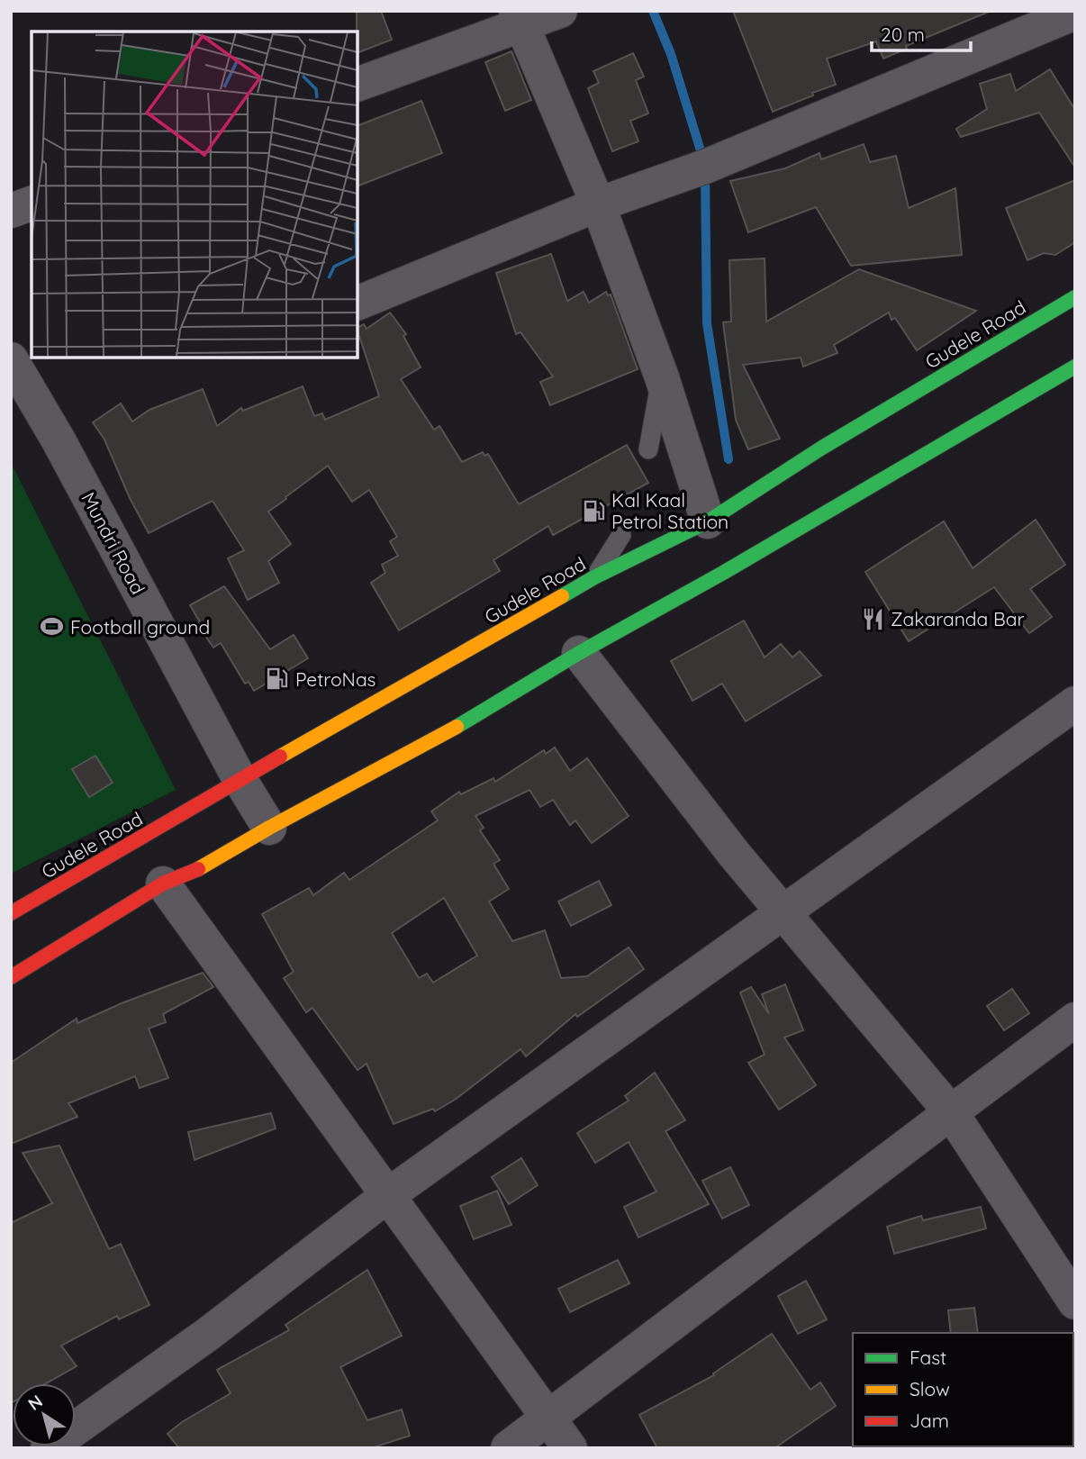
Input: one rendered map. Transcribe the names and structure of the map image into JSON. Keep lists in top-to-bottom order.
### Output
{
  "streets": {
    "highway": ["Gudele Road"],
    "street": ["Mundri Road"]
  },
  "crossings": [
    ["Gudele Road", "Mundri Road"]
  ],
  "places": {
    "fuel station": ["Kal Kaal Petrol Station", "PetroNas"],
    "restaurant": ["Zakaranda Bar"],
    "sports": ["Football ground"]
  },
  "legend": ["Fast", "Slow", "Jam"],
  "scale_bar": "20 m",
  "north": "top left"
}
